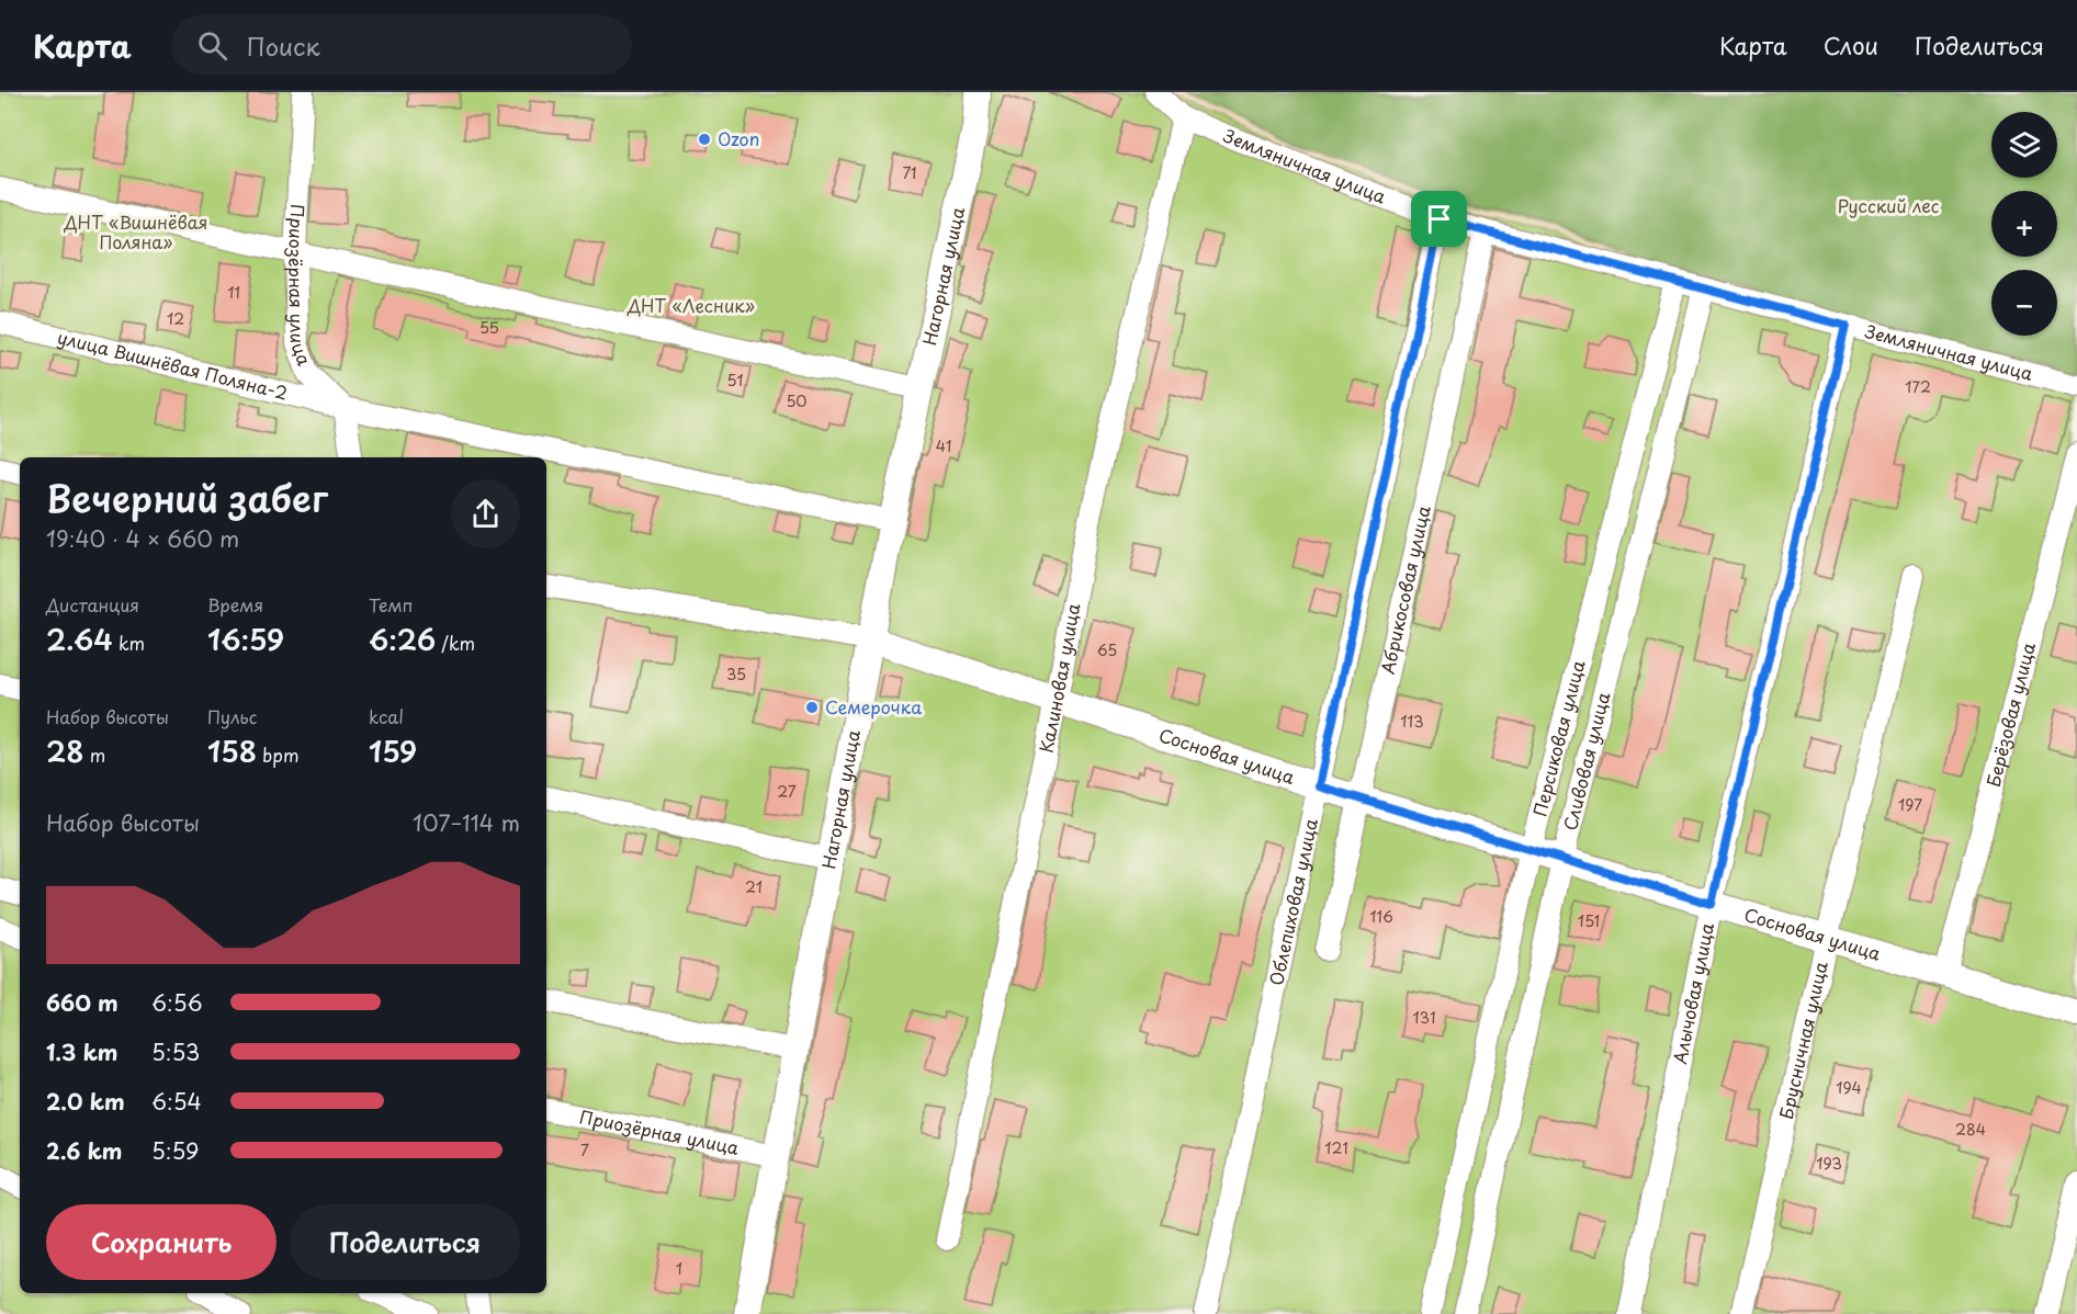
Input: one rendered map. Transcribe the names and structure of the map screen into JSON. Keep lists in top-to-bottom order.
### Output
{
  "streets": {
    "street": [
      "Земляничная улица",
      "Нагорная улица",
      "Приозёрная улица",
      "улица Вишнёвая Поляна-2",
      "Абрикосовая улица",
      "Калиновая улица",
      "Берёзовая улица",
      "Персиковая улица",
      "Сосновая улица",
      "Сливовая улица",
      "Облепиховая улица",
      "Алычовая улица",
      "Брусничная улица"
    ]
  },
  "crossings": [
    ["Земляничная улица", "Абрикосовая улица"],
    ["Земляничная улица", "Калиновая улица"],
    ["Земляничная улица", "Персиковая улица"],
    ["Земляничная улица", "Сливовая улица"],
    ["Земляничная улица", "Облепиховая улица"],
    ["Земляничная улица", "Алычовая улица"],
    ["Нагорная улица", "Приозёрная улица"],
    ["Нагорная улица", "улица Вишнёвая Поляна-2"],
    ["Нагорная улица", "Сосновая улица"],
    ["Приозёрная улица", "улица Вишнёвая Поляна-2"],
    ["Абрикосовая улица", "Сосновая улица"],
    ["Калиновая улица", "Сосновая улица"],
    ["Берёзовая улица", "Сосновая улица"],
    ["Персиковая улица", "Сосновая улица"],
    ["Сосновая улица", "Сливовая улица"],
    ["Сосновая улица", "Облепиховая улица"],
    ["Сосновая улица", "Алычовая улица"],
    ["Сосновая улица", "Брусничная улица"]
  ],
  "parks": ["Русский лес", "ДНТ «Вишнёвая Поляна»", "ДНТ «Лесник»"],
  "places": ["Ozon", "Семерочка"],
  "house_numbers": [
    "71",
    "11",
    "12",
    "55",
    "51",
    "172",
    "50",
    "41",
    "65",
    "35",
    "113",
    "27",
    "197",
    "21",
    "116",
    "151",
    "131",
    "194",
    "284",
    "121",
    "7",
    "193",
    "1"
  ],
  "page": {
    "header": "Карта",
    "search": "Поиск",
    "nav": ["Карта", "Слои", "Поделиться"],
    "map_buttons": ["+", "−"],
    "heading": ["Вечерний забег", "19:40 · 4 × 660 m"],
    "stats": [
      ["Дистанция", "2.64 km"],
      ["Время", "16:59"],
      ["Темп", "6:26 /km"],
      ["Набор высоты", "28 m"],
      ["Пульс", "158 bpm"],
      ["kcal", "159"]
    ],
    "chart": ["Набор высоты", "107–114 m"],
    "list": [
      {
        "name": "660 m",
        "note": "6:56"
      },
      {
        "name": "1.3 km",
        "note": "5:53"
      },
      {
        "name": "2.0 km",
        "note": "6:54"
      },
      {
        "name": "2.6 km",
        "note": "5:59"
      }
    ],
    "buttons": ["Сохранить", "Поделиться"]
  }
}
